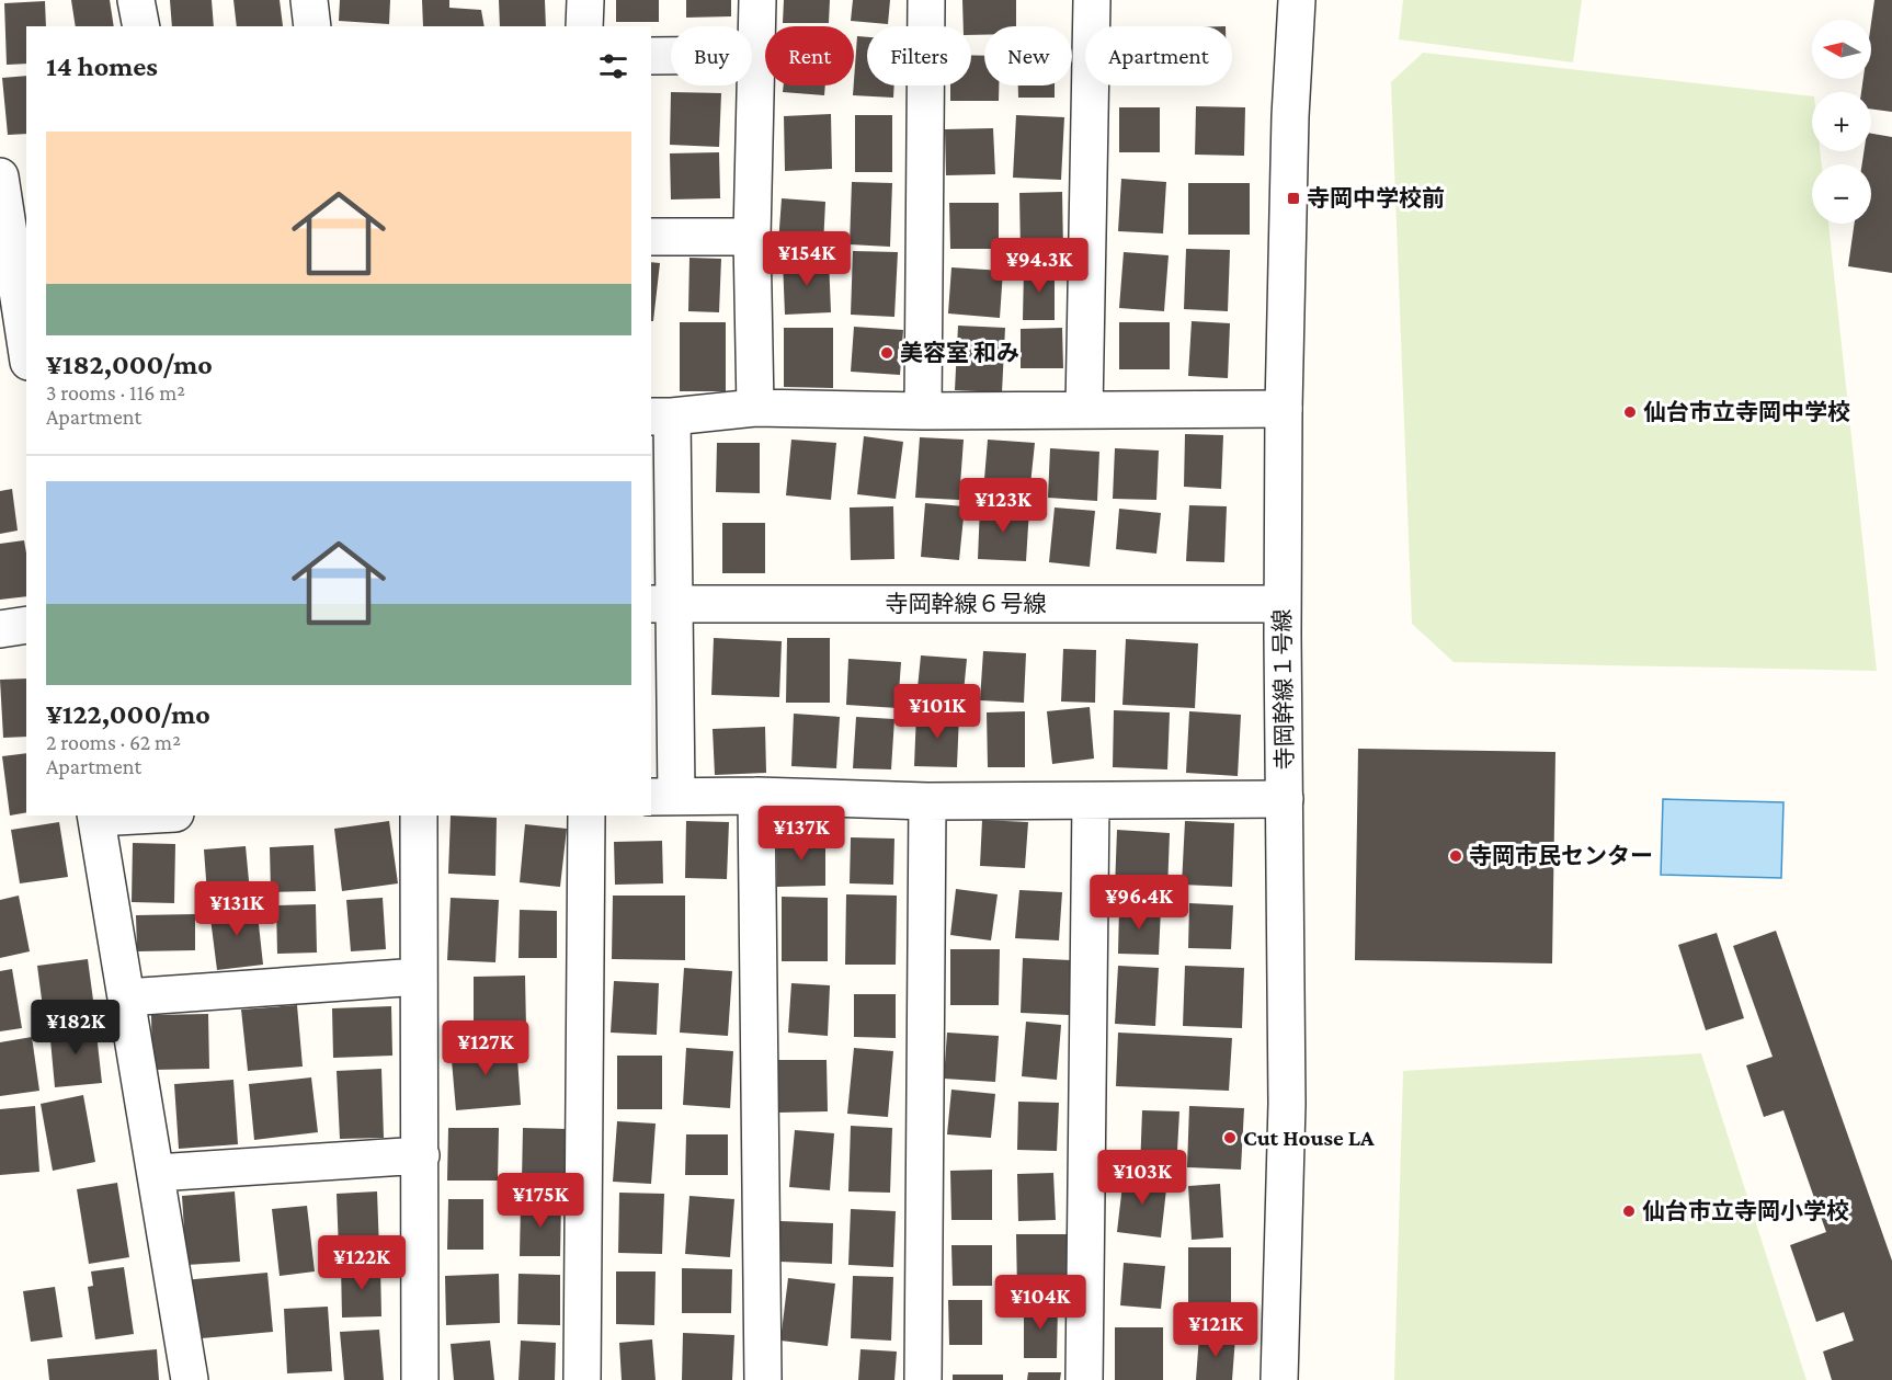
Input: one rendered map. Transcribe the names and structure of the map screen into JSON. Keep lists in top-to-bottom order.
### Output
{
  "streets": {
    "street": ["寺岡幹線６号線", "寺岡幹線１号線"]
  },
  "crossings": [
    ["寺岡幹線６号線", "寺岡幹線１号線"]
  ],
  "places": {
    "transit": ["寺岡中学校前"],
    "other": [
      "美容室 和み",
      "仙台市立寺岡中学校",
      "寺岡市民センター",
      "Cut House LA",
      "仙台市立寺岡小学校"
    ]
  },
  "north": "left",
  "page": {
    "map_buttons": ["+", "−"],
    "chip": [
      "Buy",
      "Rent",
      "Filters",
      "New",
      "Apartment"
    ],
    "heading": "14 homes",
    "list": [
      {
        "name": "¥182,000/mo",
        "note": "3 rooms · 116 m² · Apartment"
      },
      {
        "name": "¥122,000/mo",
        "note": "2 rooms · 62 m² · Apartment"
      }
    ],
    "price": [
      "¥154K",
      "¥94.3K",
      "¥123K",
      "¥101K",
      "¥137K",
      "¥96.4K",
      "¥131K",
      "¥182K",
      "¥127K",
      "¥103K",
      "¥175K",
      "¥122K",
      "¥104K",
      "¥121K"
    ]
  }
}
